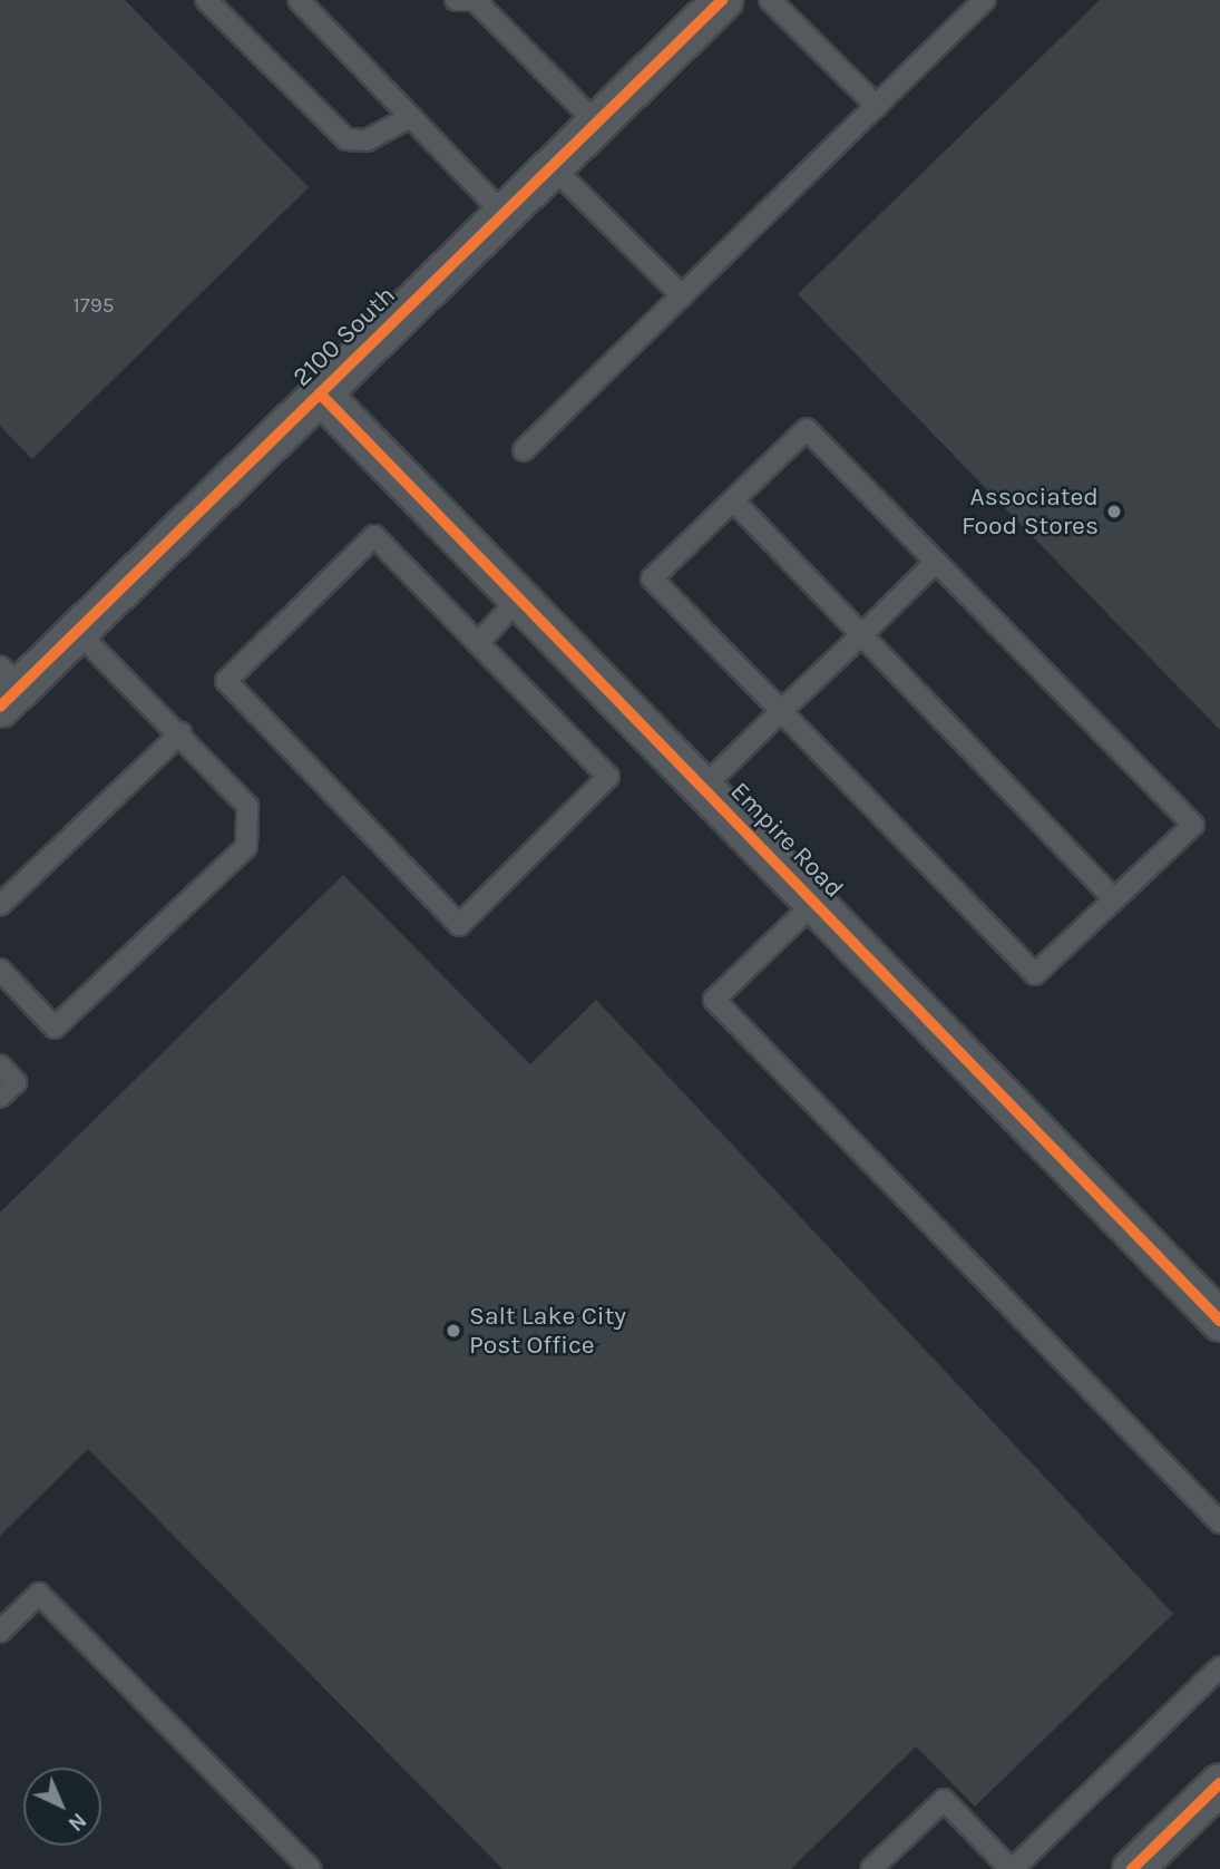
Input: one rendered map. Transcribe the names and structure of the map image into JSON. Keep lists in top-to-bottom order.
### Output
{
  "streets": {
    "street": ["2100 South", "Empire Road"]
  },
  "crossings": [
    ["2100 South", "Empire Road"]
  ],
  "places": ["Associated Food Stores", "Salt Lake City Post Office"],
  "house_numbers": ["1795"],
  "north": "bottom right"
}
